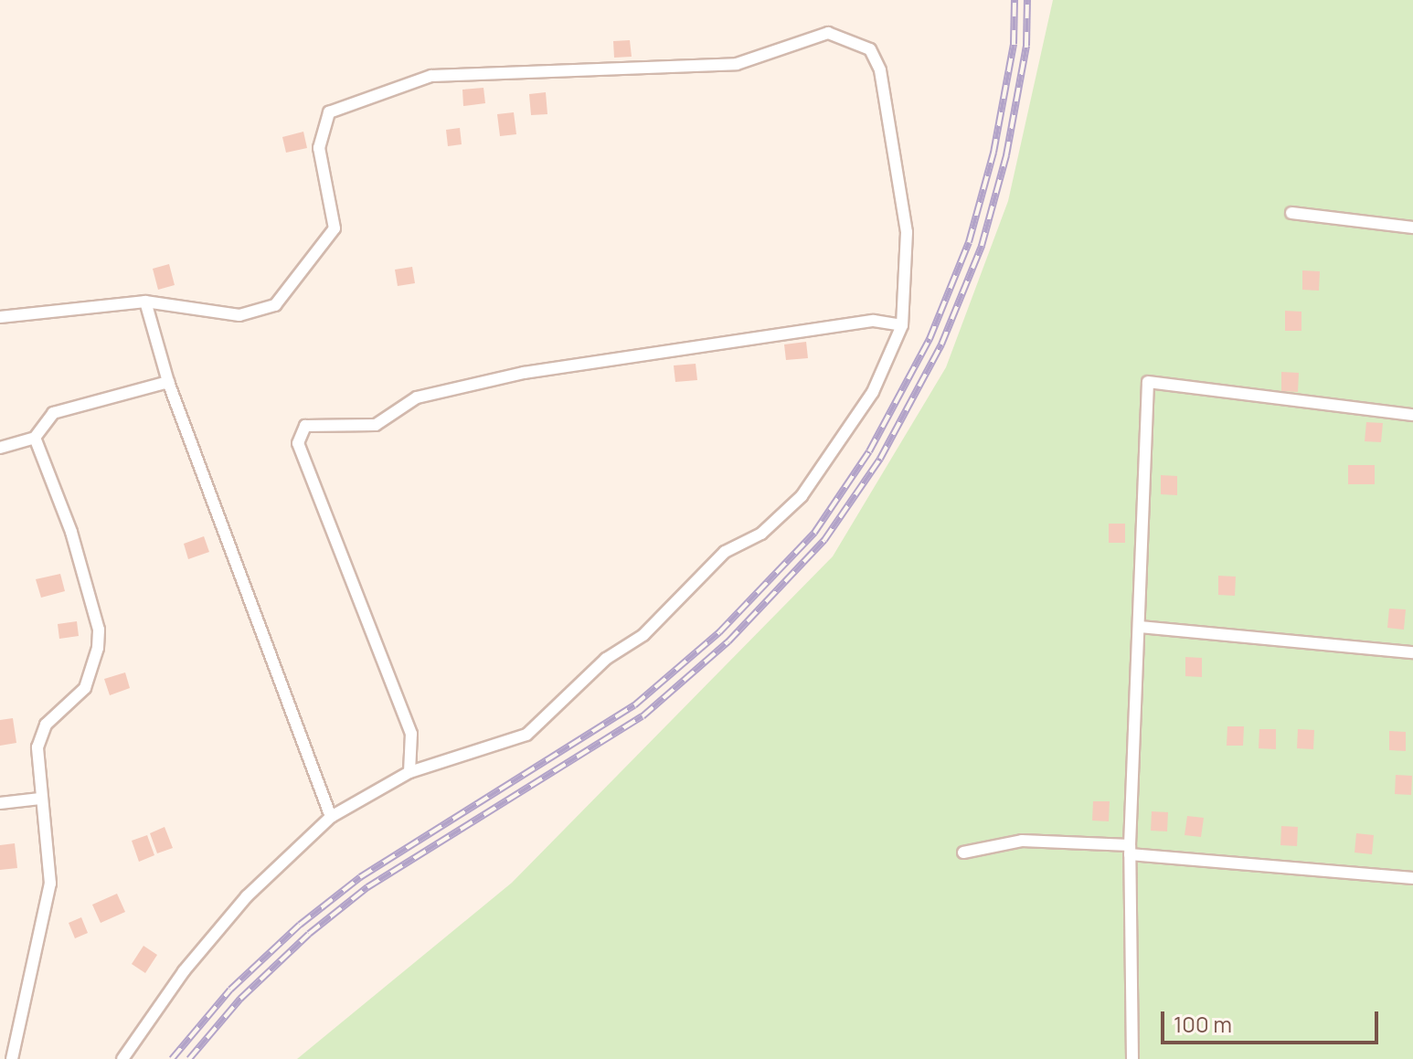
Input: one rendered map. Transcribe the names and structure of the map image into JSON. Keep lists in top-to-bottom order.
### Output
{
  "scale_bar": "100 m"
}
